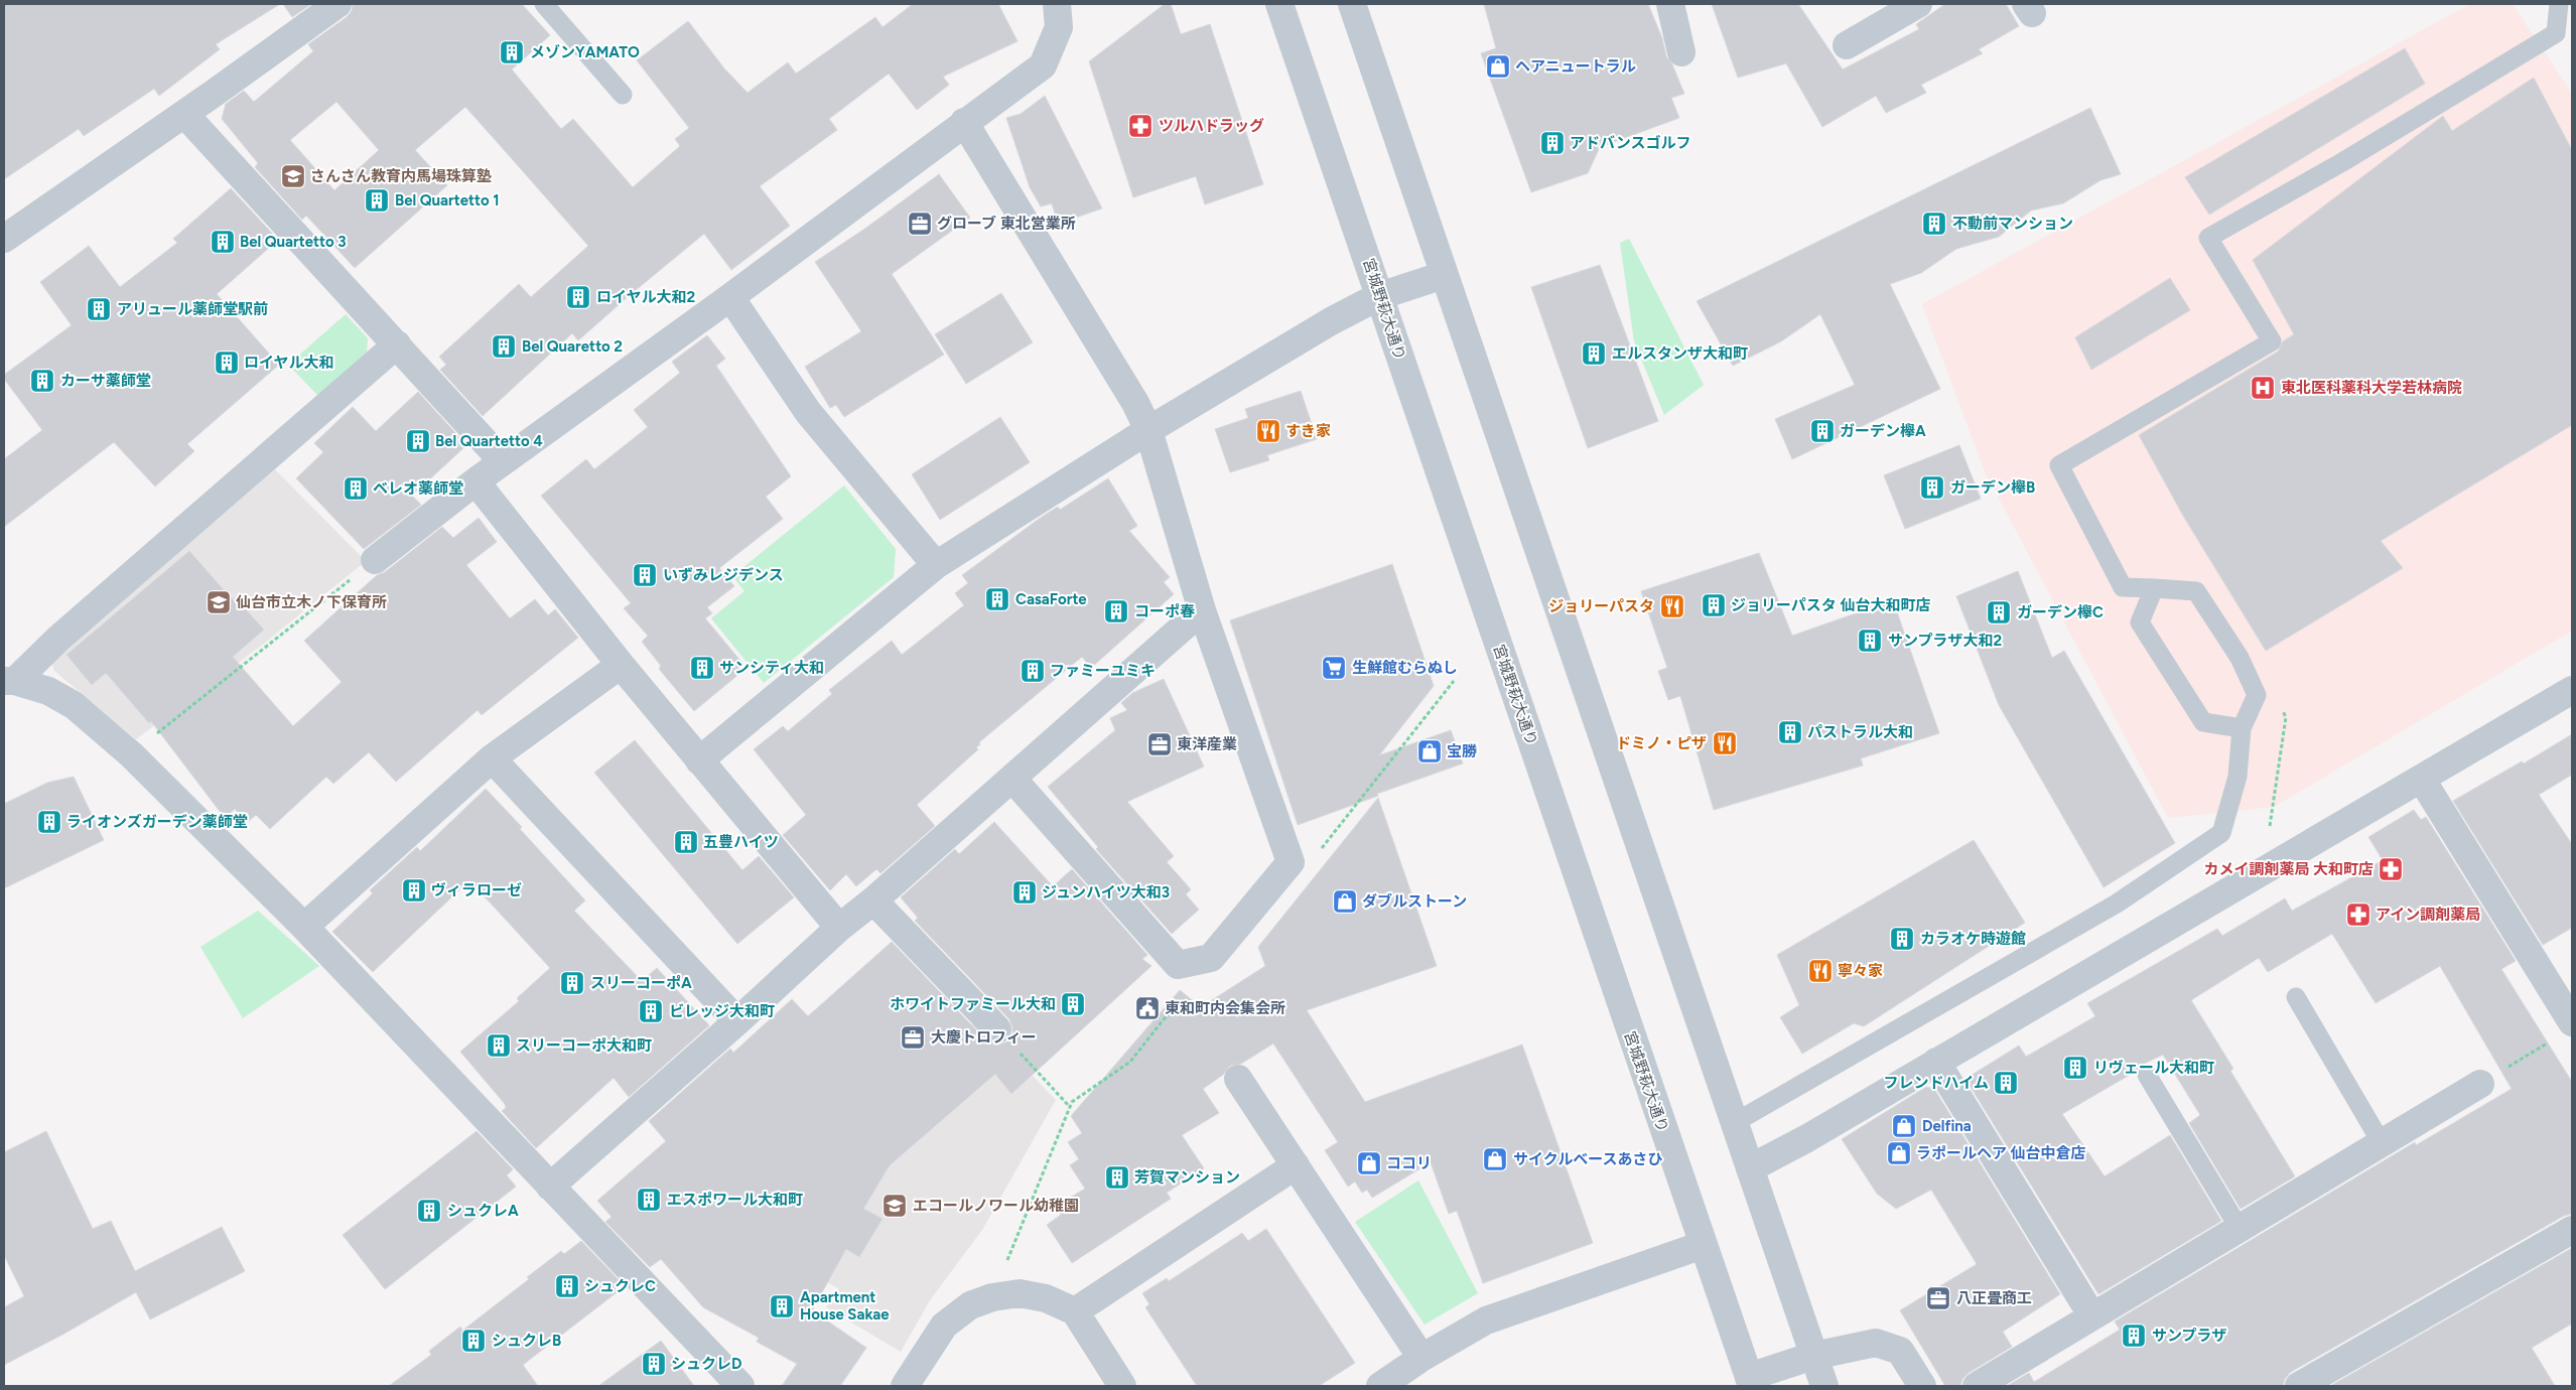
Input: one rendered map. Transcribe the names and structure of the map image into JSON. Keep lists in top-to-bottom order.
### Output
{
  "streets": {
    "street": ["宮城野萩大通り"]
  },
  "places": {
    "building": [
      "メゾンYAMATO",
      "アドバンスゴルフ",
      "Bel Quartetto 1",
      "不動前マンション",
      "Bel Quartetto 3",
      "ロイヤル大和2",
      "アリュール薬師堂駅前",
      "Bel Quaretto 2",
      "エルスタンザ大和町",
      "ロイヤル大和",
      "カーサ薬師堂",
      "ガーデン欅A",
      "Bel Quartetto 4",
      "ガーデン欅B",
      "ベレオ薬師堂",
      "いずみレジデンス",
      "CasaForte",
      "ジョリーパスタ 仙台大和町店",
      "コーポ春",
      "ガーデン欅C",
      "サンプラザ大和2",
      "サンシティ大和",
      "ファミーユミキ",
      "パストラル大和",
      "ライオンズガーデン薬師堂",
      "五豊ハイツ",
      "ヴィラローゼ",
      "ジュンハイツ大和3",
      "カラオケ時遊館",
      "スリーコーポA",
      "ホワイトファミール大和",
      "ビレッジ大和町",
      "スリーコーポ大和町",
      "リヴェール大和町",
      "フレンドハイム",
      "芳賀マンション",
      "エスポワール大和町",
      "シュクレA",
      "シュクレC",
      "Apartment House Sakae",
      "サンプラザ",
      "シュクレB",
      "シュクレD"
    ],
    "shop": [
      "ヘアニュートラル",
      "宝勝",
      "ダブルストーン",
      "Delfina",
      "ラポールヘア 仙台中倉店",
      "サイクルベースあさひ",
      "ココリ"
    ],
    "pharmacy": ["ツルハドラッグ", "カメイ調剤薬局 大和町店", "アイン調剤薬局"],
    "school or university": ["さんさん教育内馬場珠算塾", "仙台市立木ノ下保育所", "エコールノワール幼稚園"],
    "office": [
      "グローブ 東北営業所",
      "東洋産業",
      "大慶トロフィー",
      "八正畳商工"
    ],
    "hospital": ["東北医科薬科大学若林病院"],
    "restaurant": [
      "すき家",
      "ジョリーパスタ",
      "ドミノ・ピザ",
      "寧々家"
    ],
    "supermarket": ["生鮮館むらぬし"],
    "public building": ["東和町内会集会所"]
  }
}
